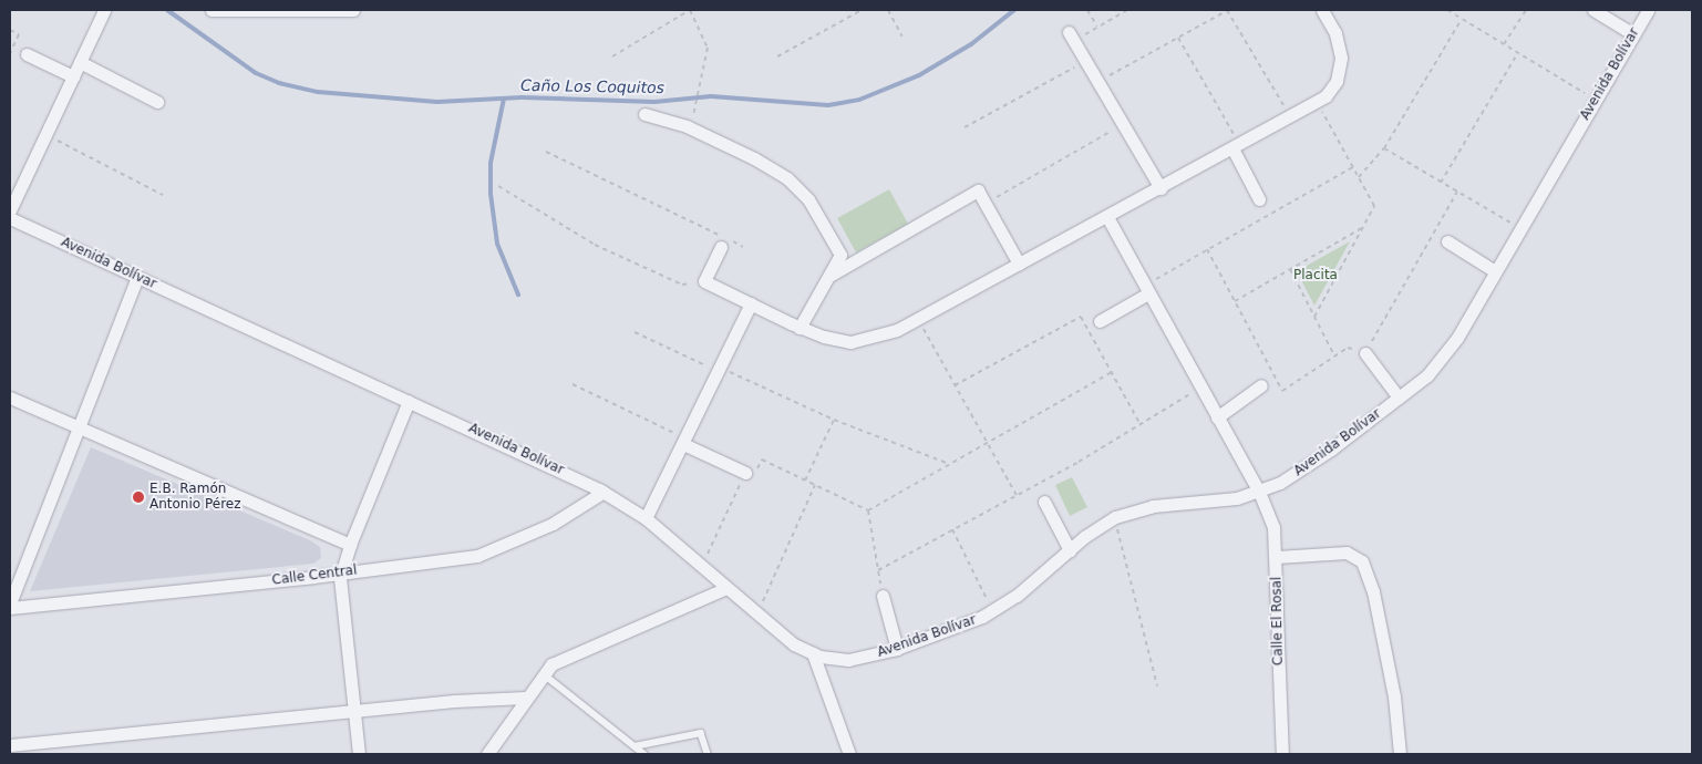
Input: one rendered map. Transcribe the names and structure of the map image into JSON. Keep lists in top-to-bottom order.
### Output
{
  "streets": {
    "street": ["Avenida Bolívar", "Calle Central", "Calle El Rosal"]
  },
  "crossings": [
    ["Avenida Bolívar", "Calle Central"],
    ["Avenida Bolívar", "Calle El Rosal"]
  ],
  "water": ["Caño Los Coquitos"],
  "parks": ["Placita"],
  "places": ["E.B. Ramón Antonio Pérez"]
}
